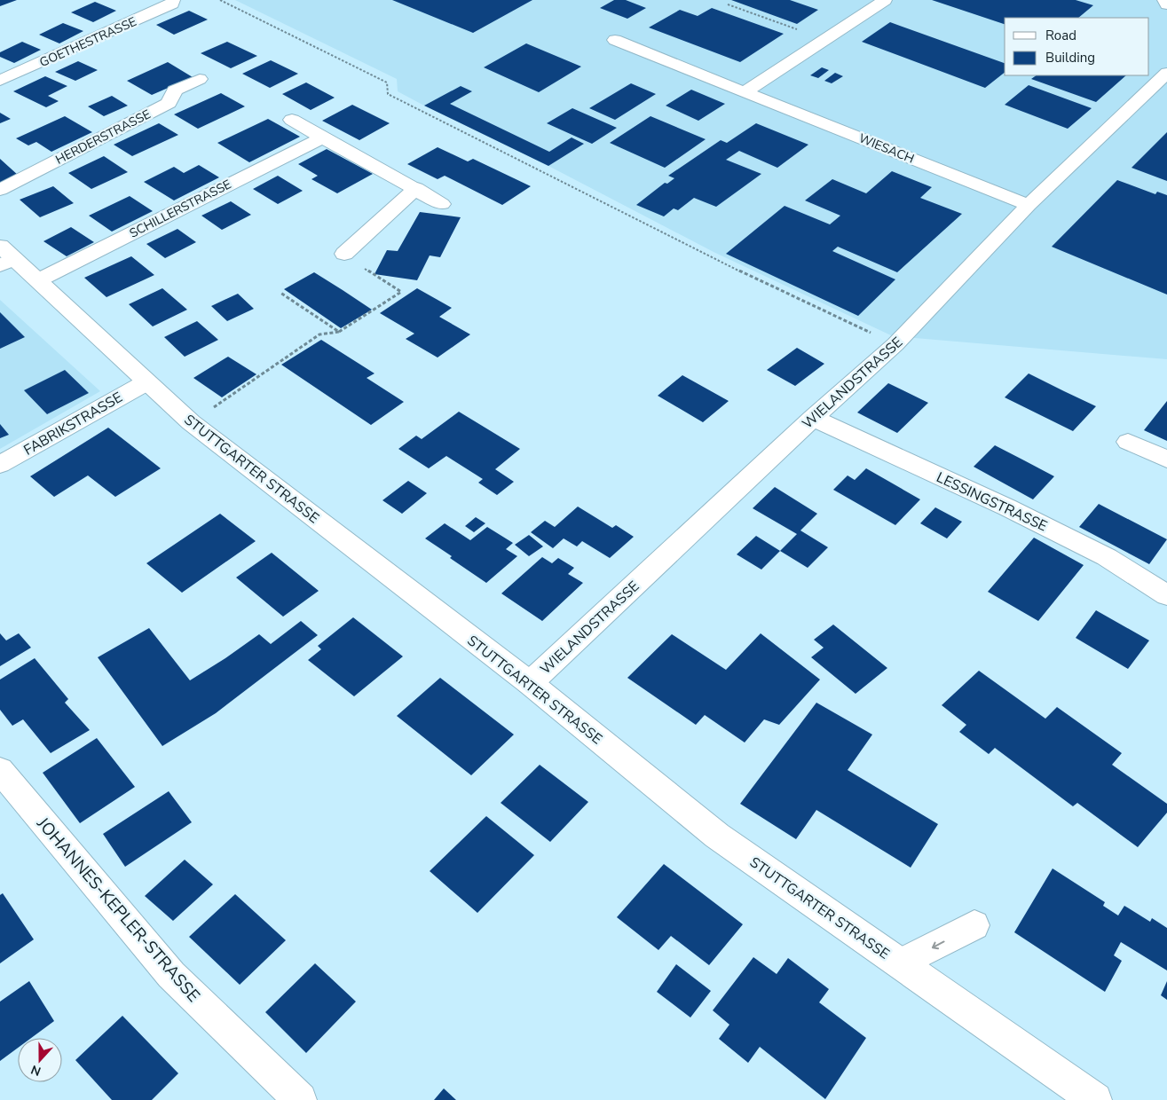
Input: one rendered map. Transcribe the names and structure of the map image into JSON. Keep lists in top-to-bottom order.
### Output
{
  "streets": {
    "street": [
      "GOETHESTRASSE",
      "HERDERSTRASSE",
      "WIESACH",
      "SCHILLERSTRASSE",
      "WIELANDSTRASSE",
      "FABRIKSTRASSE",
      "STUTTGARTER STRASSE",
      "LESSINGSTRASSE",
      "JOHANNES-KEPLER-STRASSE"
    ]
  },
  "crossings": [
    ["WIESACH", "WIELANDSTRASSE"],
    ["SCHILLERSTRASSE", "STUTTGARTER STRASSE"],
    ["WIELANDSTRASSE", "STUTTGARTER STRASSE"],
    ["WIELANDSTRASSE", "LESSINGSTRASSE"],
    ["FABRIKSTRASSE", "STUTTGARTER STRASSE"]
  ],
  "legend": ["Road", "Building"],
  "north": "bottom"
}
